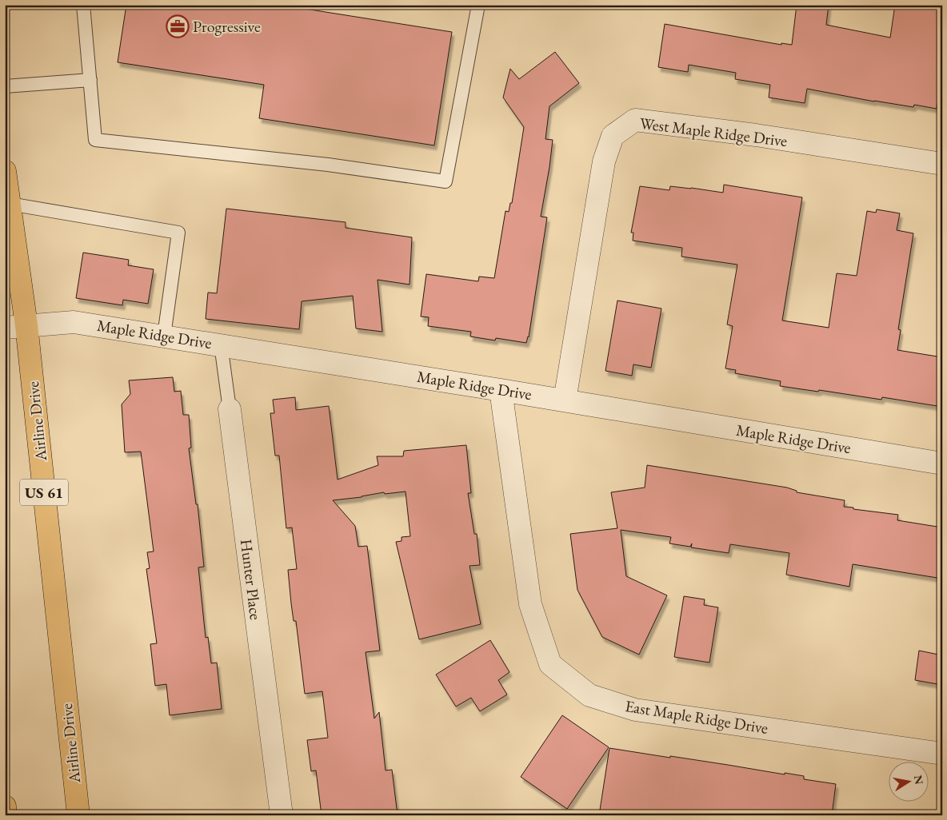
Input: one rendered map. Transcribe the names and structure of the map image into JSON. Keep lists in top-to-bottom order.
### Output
{
  "streets": {
    "highway": ["Airline Drive", "US 61"],
    "street": [
      "West Maple Ridge Drive",
      "Maple Ridge Drive",
      "Hunter Place",
      "East Maple Ridge Drive"
    ]
  },
  "crossings": [
    ["West Maple Ridge Drive", "Maple Ridge Drive"],
    ["Maple Ridge Drive", "Airline Drive"],
    ["Maple Ridge Drive", "Hunter Place"],
    ["Maple Ridge Drive", "East Maple Ridge Drive"]
  ],
  "places": {
    "office": ["Progressive"]
  },
  "north": "right"
}
